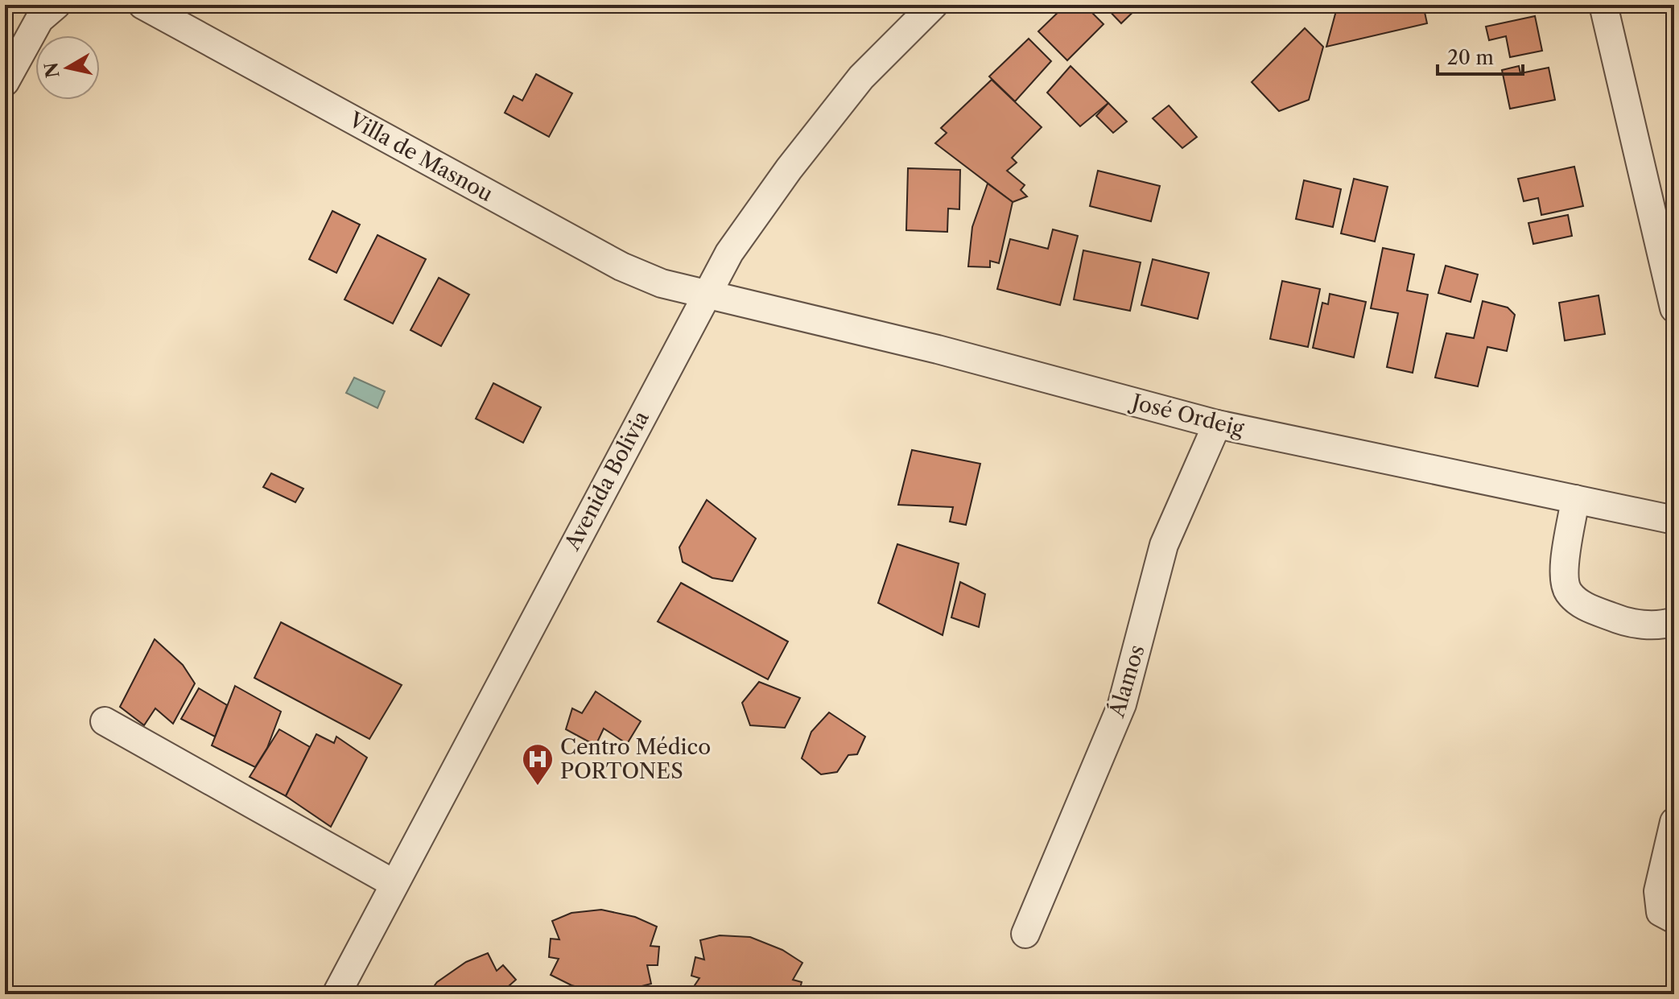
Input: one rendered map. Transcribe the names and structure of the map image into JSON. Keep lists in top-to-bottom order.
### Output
{
  "streets": {
    "street": [
      "Villa de Masnou",
      "José Ordeig",
      "Avenida Bolivia",
      "Álamos"
    ]
  },
  "crossings": [
    ["Villa de Masnou", "José Ordeig"],
    ["Villa de Masnou", "Avenida Bolivia"],
    ["José Ordeig", "Avenida Bolivia"],
    ["José Ordeig", "Álamos"]
  ],
  "places": {
    "hospital": ["Centro Médico PORTONES"]
  },
  "scale_bar": "20 m",
  "north": "left"
}
